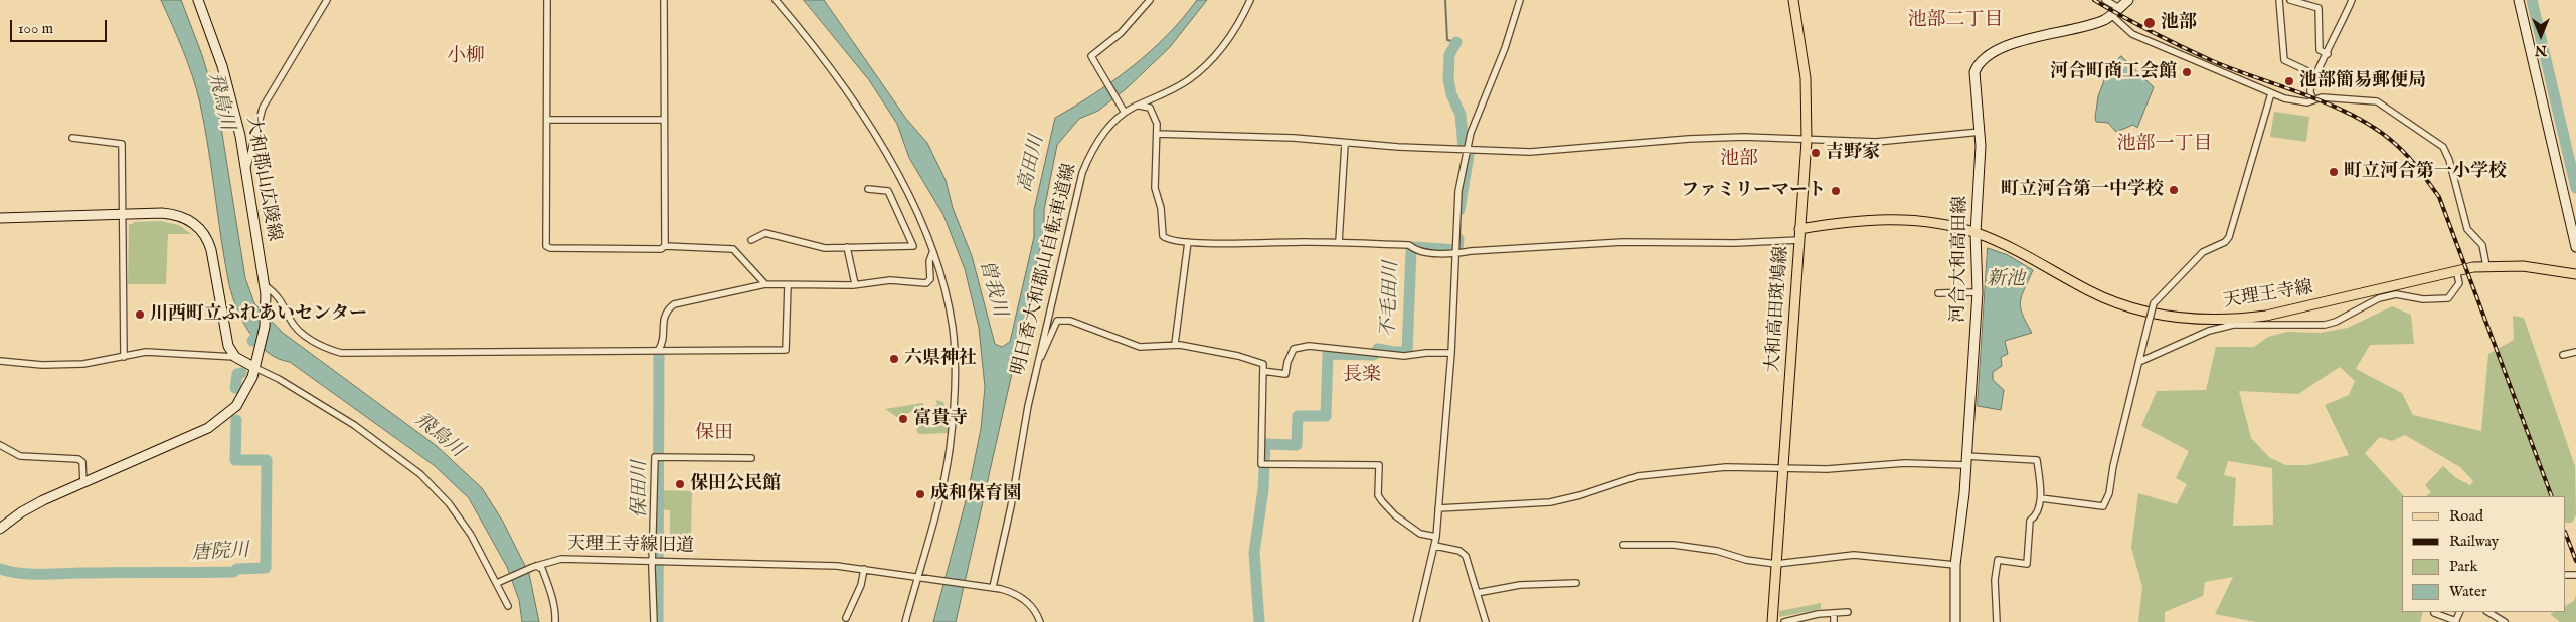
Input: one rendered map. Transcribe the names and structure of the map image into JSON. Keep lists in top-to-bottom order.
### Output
{
  "streets": {
    "main road": [
      "大和郡山広陵線",
      "河合大和高田線",
      "天理王寺線",
      "大和高田斑鳩線"
    ],
    "street": ["明日香大和郡山自転車道線", "天理王寺線旧道"]
  },
  "crossings": [
    ["河合大和高田線", "天理王寺線"],
    ["明日香大和郡山自転車道線", "天理王寺線旧道"],
    ["天理王寺線", "大和高田斑鳩線"]
  ],
  "districts": [
    "池部二丁目",
    "小柳",
    "池部一丁目",
    "池部",
    "長楽",
    "保田"
  ],
  "water": [
    "飛鳥川",
    "高田川",
    "新池",
    "曽我川",
    "不毛田川",
    "保田川",
    "唐院川"
  ],
  "places": [
    "池部",
    "河合町商工会館",
    "池部簡易郵便局",
    "吉野家",
    "町立河合第一小学校",
    "町立河合第一中学校",
    "ファミリーマート",
    "川西町立ふれあいセンター",
    "六県神社",
    "富貴寺",
    "保田公民館",
    "成和保育園"
  ],
  "legend": [
    "Road",
    "Railway",
    "Park",
    "Water"
  ],
  "scale_bar": "100 m",
  "north": "bottom"
}
